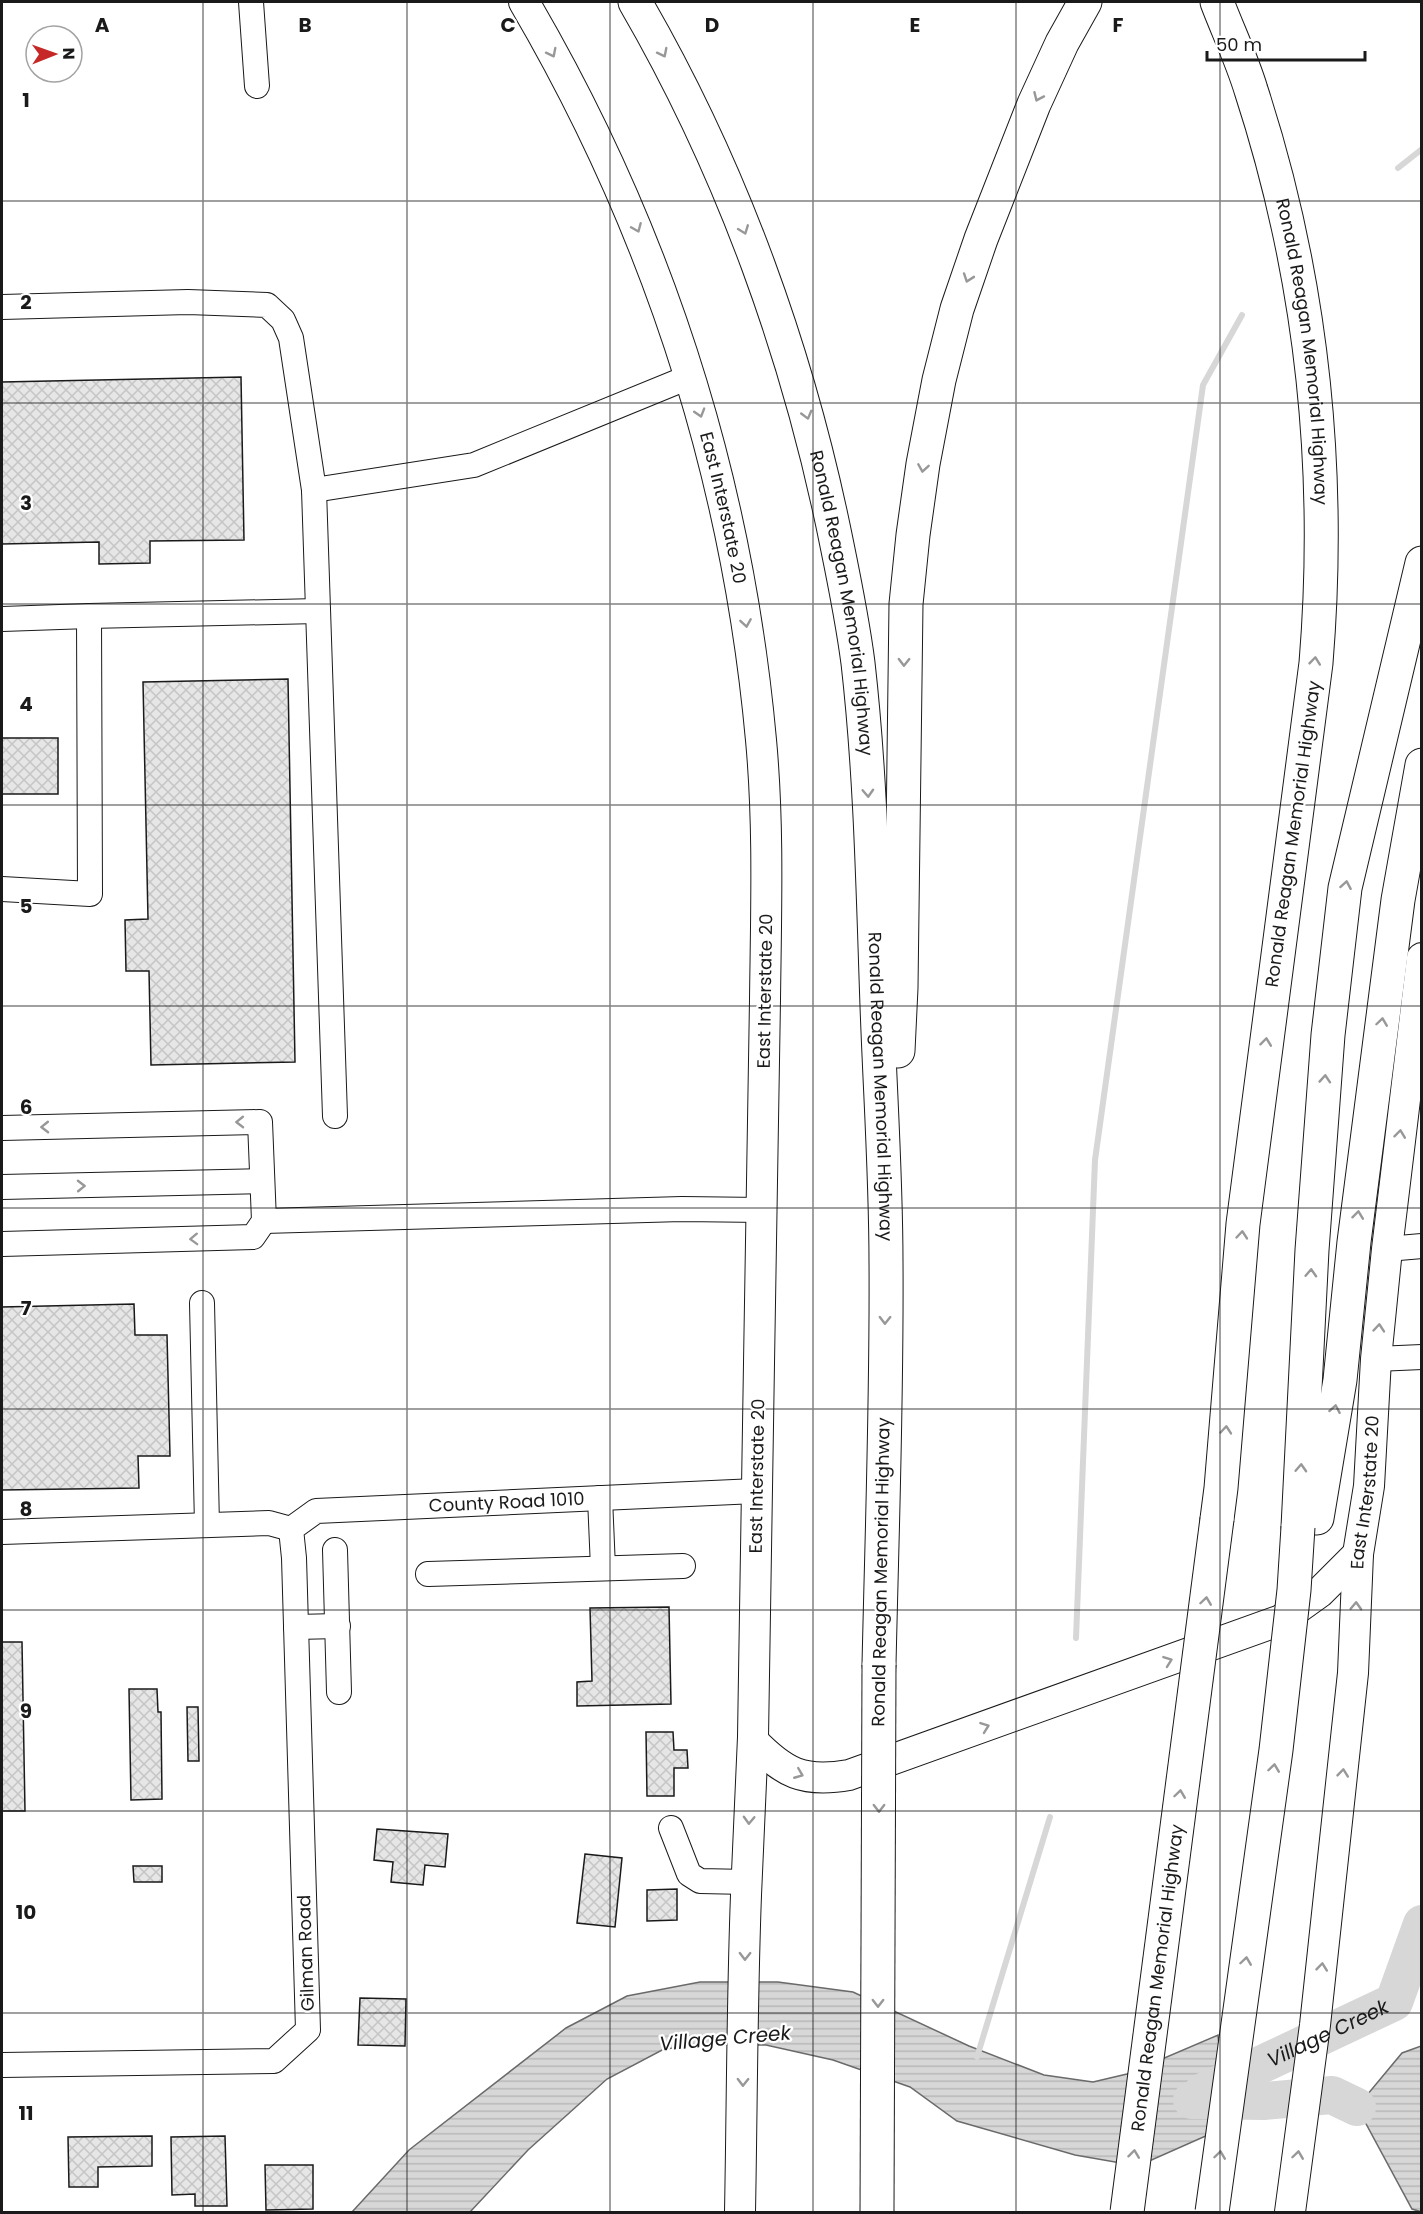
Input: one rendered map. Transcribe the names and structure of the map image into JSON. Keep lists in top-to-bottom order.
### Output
{
  "streets": {
    "highway": ["Ronald Reagan Memorial Highway"],
    "main road": ["East Interstate 20"],
    "street": ["County Road 1010", "Gilman Road"]
  },
  "crossings": [
    ["East Interstate 20", "County Road 1010"],
    ["County Road 1010", "Gilman Road"]
  ],
  "water": ["Village Creek"],
  "scale_bar": "50 m",
  "north": "right",
  "grid": {
    "columns": [
      "A",
      "B",
      "C",
      "D",
      "E",
      "F"
    ],
    "rows": [
      "1",
      "2",
      "3",
      "4",
      "5",
      "6",
      "7",
      "8",
      "9",
      "10",
      "11"
    ]
  }
}
